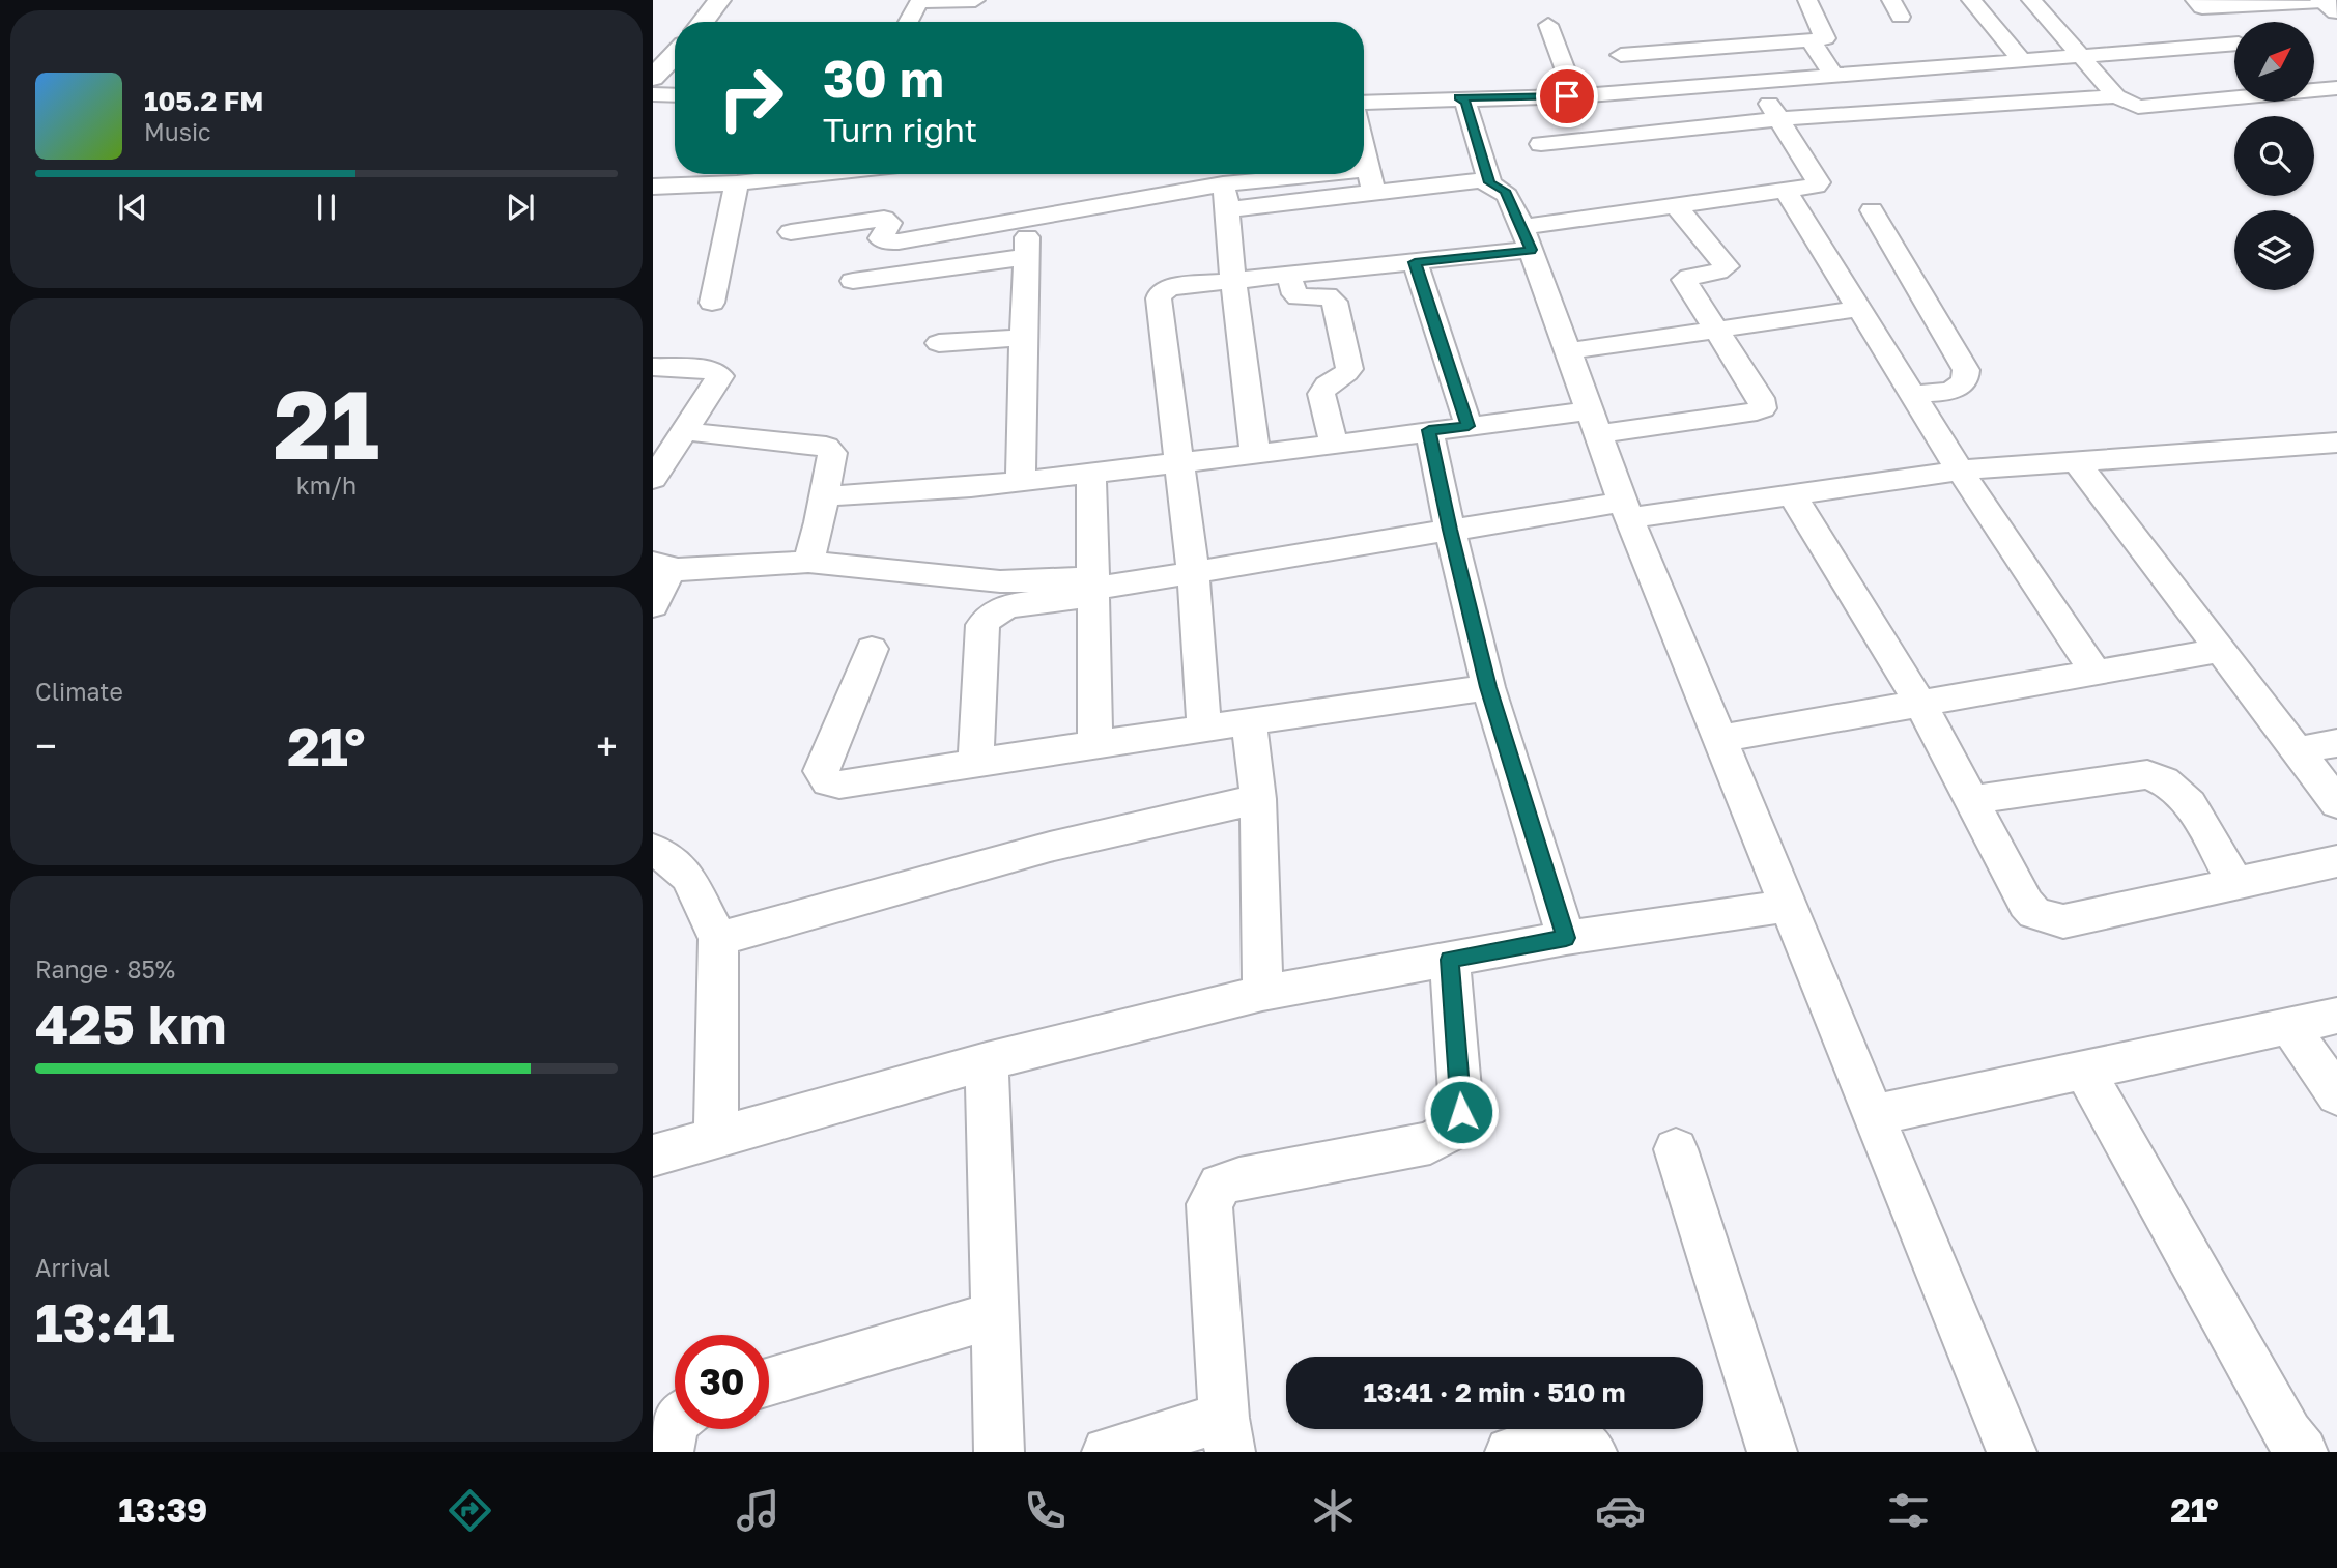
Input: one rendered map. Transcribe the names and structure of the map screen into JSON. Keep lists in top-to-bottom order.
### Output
{
  "north": "top right",
  "page": {
    "turn": ["30 m", "Turn right"],
    "song": ["105.2 FM", "Music"],
    "tile": [
      ["21", "km/h"],
      "Climate",
      ["Range · 85%", "425 km"],
      ["Arrival", "13:41"]
    ],
    "heat": ["−", "21°", "+"],
    "limit": "30",
    "trip": "13:41 · 2 min · 510 m",
    "tabs": ["13:39", "21°"]
  }
}
